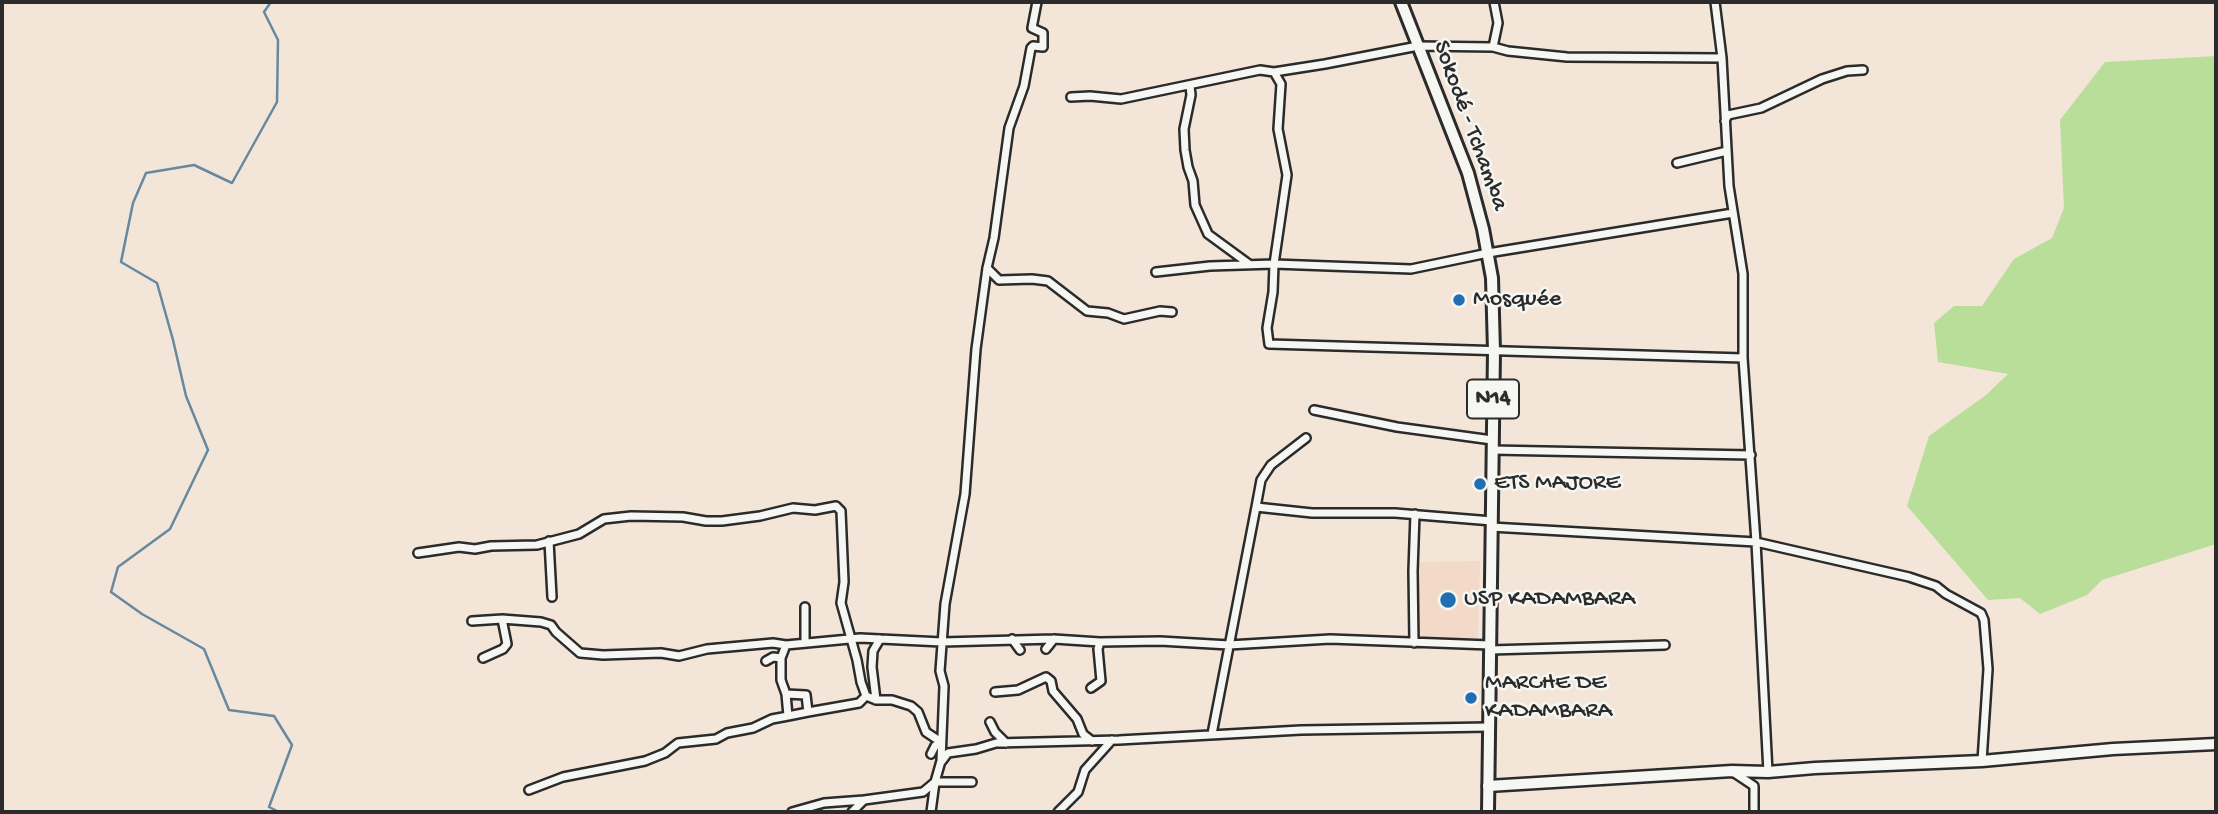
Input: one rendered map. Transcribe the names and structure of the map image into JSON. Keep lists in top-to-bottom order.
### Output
{
  "streets": {
    "main road": ["Sokodé - Tchamba", "N14"]
  },
  "places": [
    "Mosquée",
    "ETS MAJORE",
    "USP KADAMBARA",
    "MARCHE DE KADAMBARA"
  ]
}
